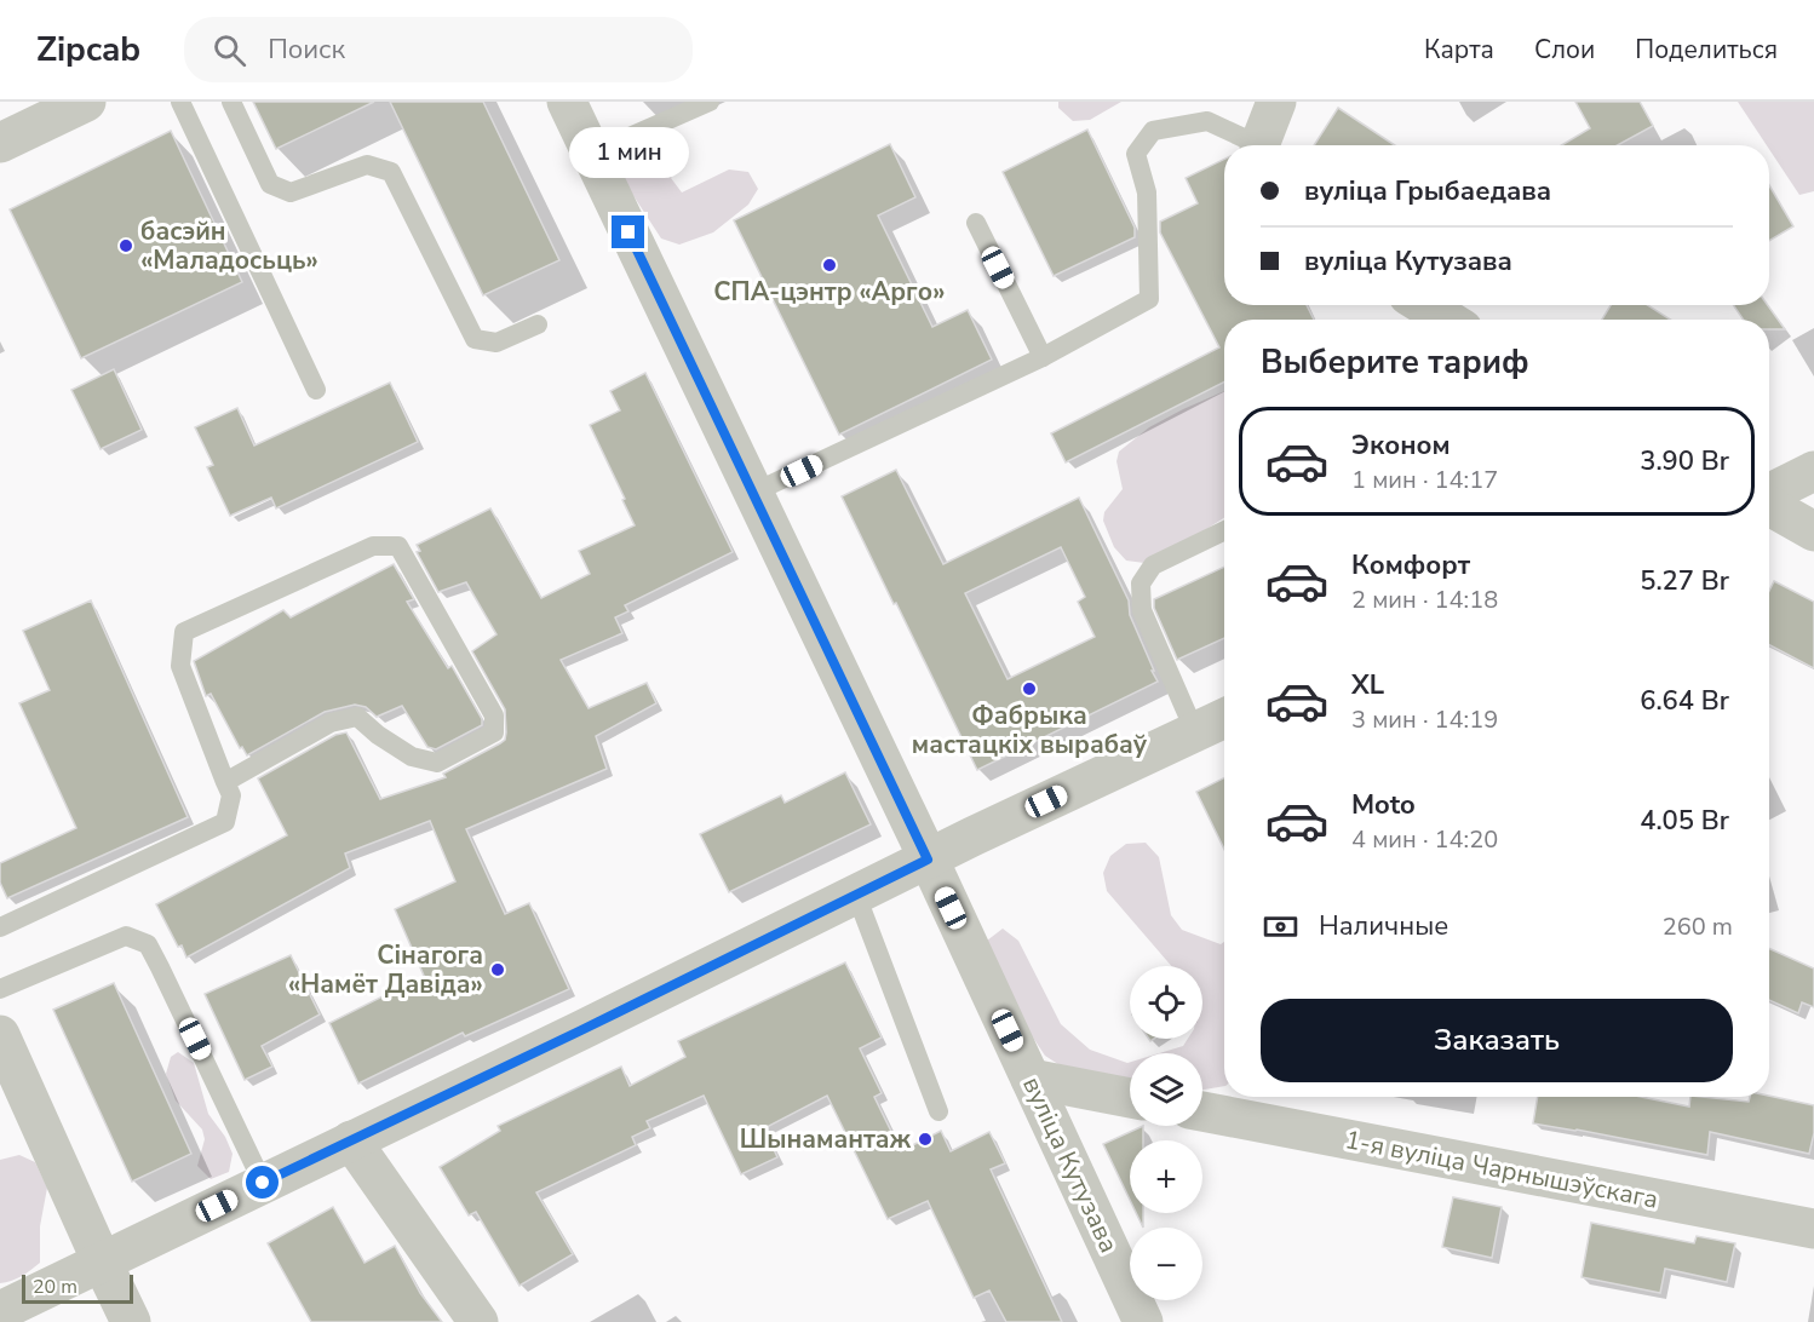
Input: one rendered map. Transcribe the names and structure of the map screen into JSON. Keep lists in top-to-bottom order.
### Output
{
  "streets": {
    "street": ["вуліца Кутузава", "1-я вуліца Чарнышэўскага"]
  },
  "places": [
    "басэйн «Маладосьць»",
    "СПА-цэнтр «Арго»",
    "Фабрыка мастацкіх вырабаў",
    "Сінагога «Намёт Давіда»",
    "Шынамантаж"
  ],
  "scale_bar": "20 m",
  "page": {
    "header": "Zipcab",
    "search": "Поиск",
    "nav": ["Карта", "Слои", "Поделиться"],
    "bubble": "1 мин",
    "banner": ["вуліца Грыбаедава", "вуліца Кутузава"],
    "heading": "Выберите тариф",
    "list": [
      {
        "name": "Эконом",
        "note": "1 мин · 14:17",
        "value": "3.90 Br"
      },
      {
        "name": "Комфорт",
        "note": "2 мин · 14:18",
        "value": "5.27 Br"
      },
      {
        "name": "XL",
        "note": "3 мин · 14:19",
        "value": "6.64 Br"
      },
      {
        "name": "Moto",
        "note": "4 мин · 14:20",
        "value": "4.05 Br"
      }
    ],
    "pay": ["Наличные", "260 m"],
    "map_buttons": ["+", "−"],
    "buttons": "Заказать",
    "scale": "20 m"
  }
}
